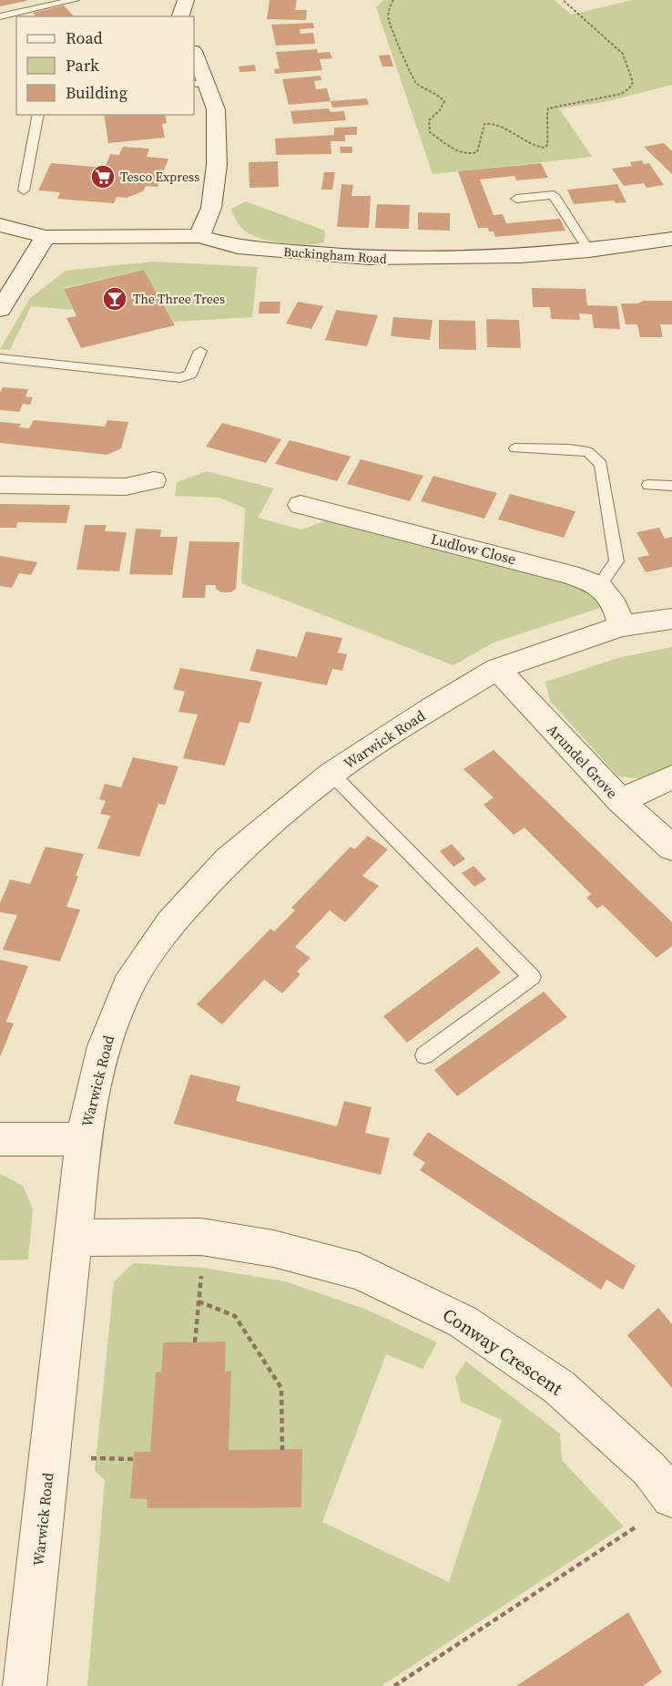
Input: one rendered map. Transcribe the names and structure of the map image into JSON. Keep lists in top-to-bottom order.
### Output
{
  "streets": {
    "street": [
      "Buckingham Road",
      "Ludlow Close",
      "Warwick Road",
      "Arundel Grove",
      "Conway Crescent"
    ]
  },
  "crossings": [
    ["Warwick Road", "Arundel Grove"],
    ["Warwick Road", "Conway Crescent"]
  ],
  "places": {
    "supermarket": ["Tesco Express"],
    "bar": ["The Three Trees"]
  },
  "legend": ["Road", "Park", "Building"]
}
